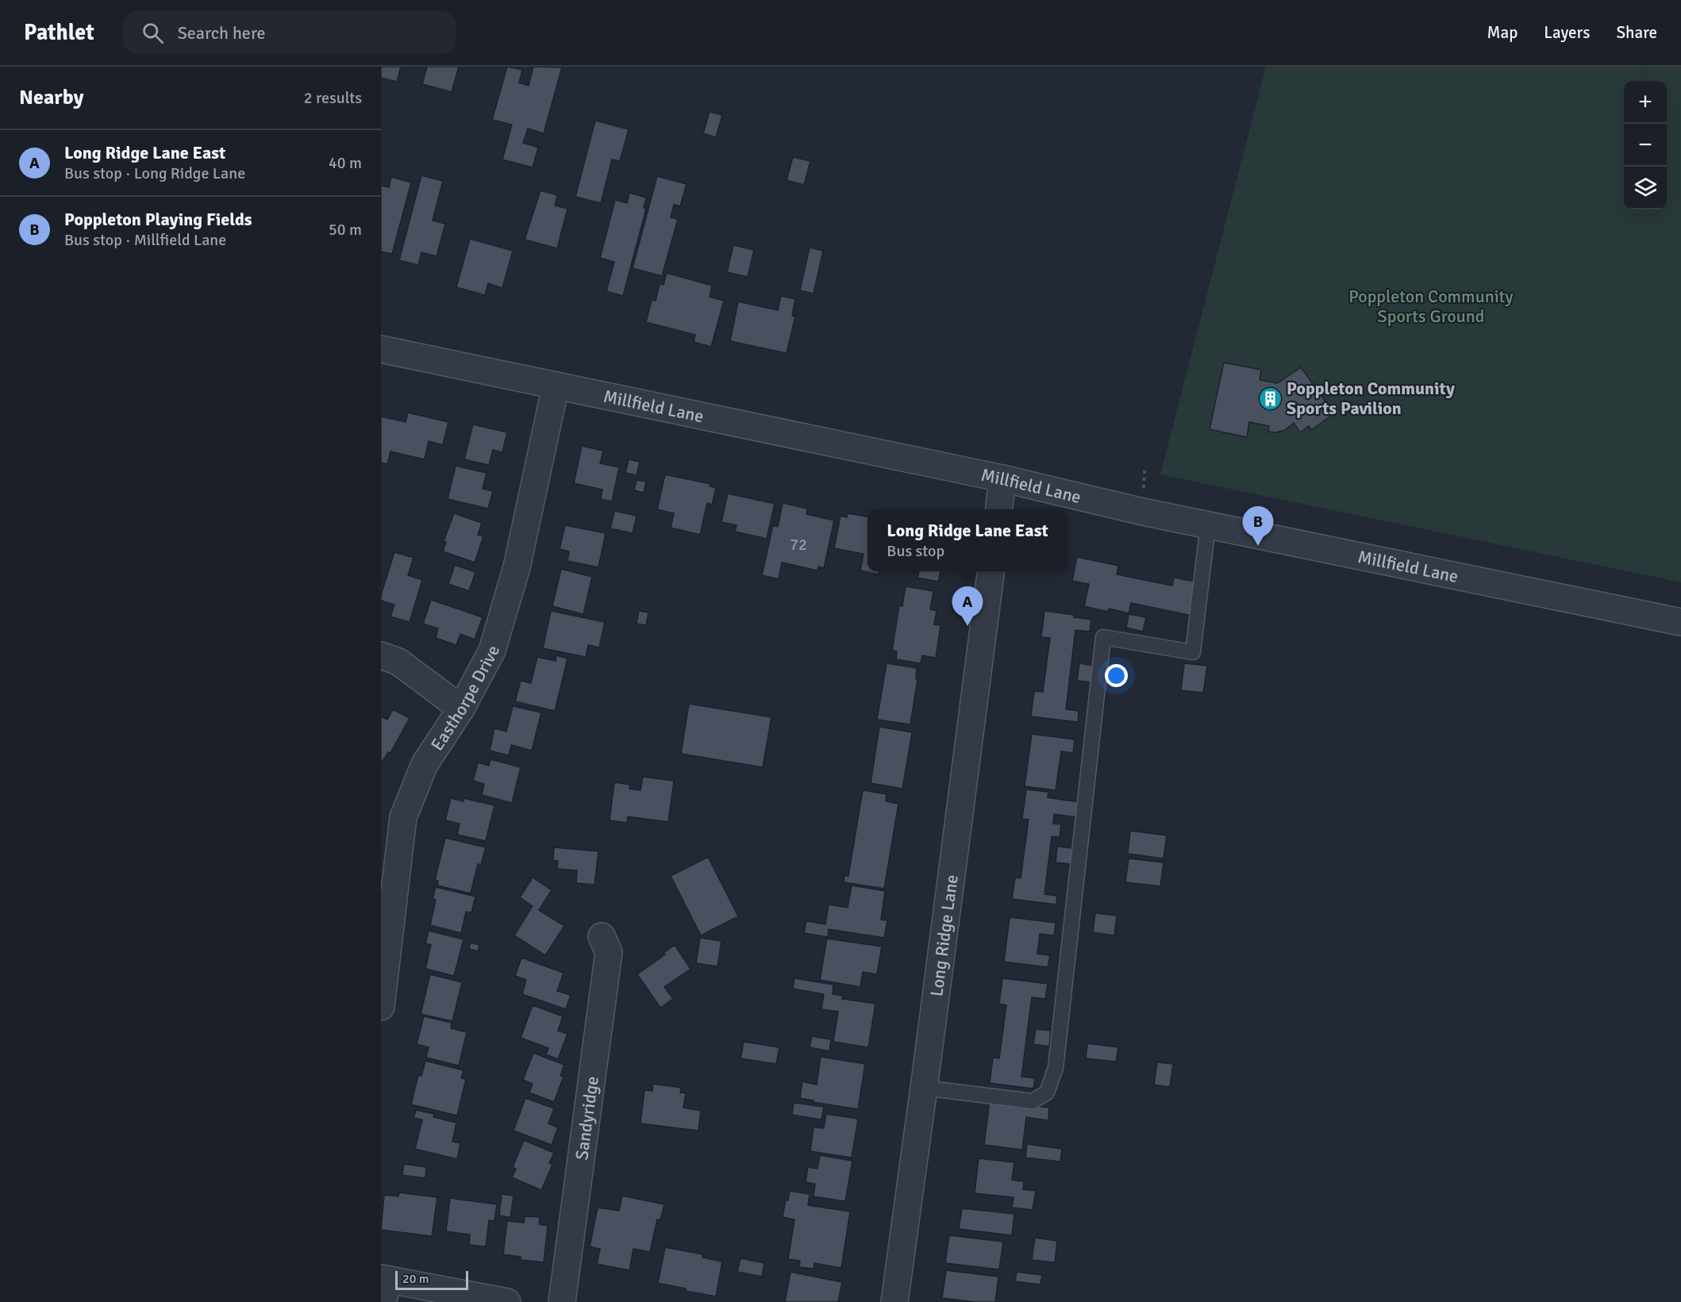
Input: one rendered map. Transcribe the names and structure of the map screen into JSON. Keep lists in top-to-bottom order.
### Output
{
  "streets": {
    "street": [
      "Millfield Lane",
      "Easthorpe Drive",
      "Long Ridge Lane",
      "Sandyridge"
    ]
  },
  "crossings": [
    ["Millfield Lane", "Easthorpe Drive"]
  ],
  "parks": ["Poppleton Community Sports Ground"],
  "places": {
    "building": ["Poppleton Community Sports Pavilion"]
  },
  "house_numbers": ["72"],
  "scale_bar": "20 m",
  "page": {
    "header": "Pathlet",
    "search": "Search here",
    "nav": ["Map", "Layers", "Share"],
    "heading": ["Nearby", "2 results"],
    "map_buttons": ["+", "−"],
    "list": [
      {
        "mark": "A",
        "name": "Long Ridge Lane East",
        "note": "Bus stop · Long Ridge Lane",
        "value": "40 m"
      },
      {
        "mark": "B",
        "name": "Poppleton Playing Fields",
        "note": "Bus stop · Millfield Lane",
        "value": "50 m"
      }
    ],
    "pins": ["B", "A"],
    "popup": ["Long Ridge Lane East", "Bus stop"],
    "scale": "20 m"
  }
}
